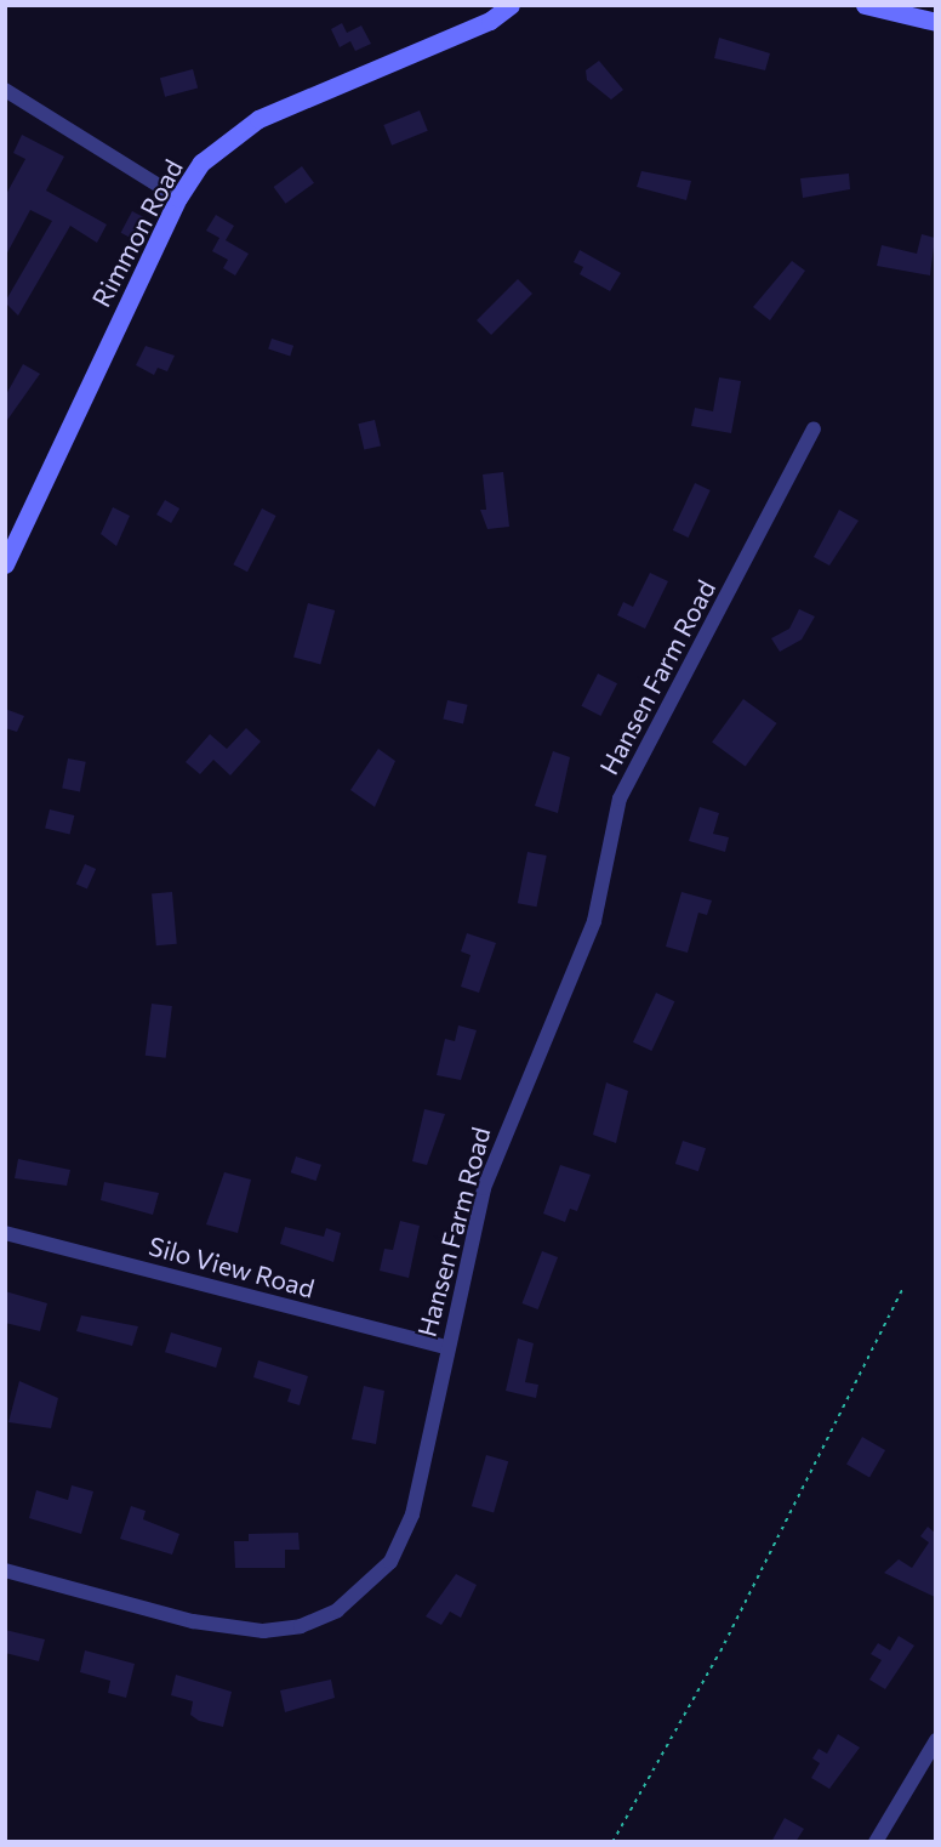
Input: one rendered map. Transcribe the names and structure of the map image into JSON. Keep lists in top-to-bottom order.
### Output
{
  "streets": {
    "street": ["Rimmon Road", "Hansen Farm Road", "Silo View Road"]
  },
  "crossings": [
    ["Hansen Farm Road", "Silo View Road"]
  ]
}
